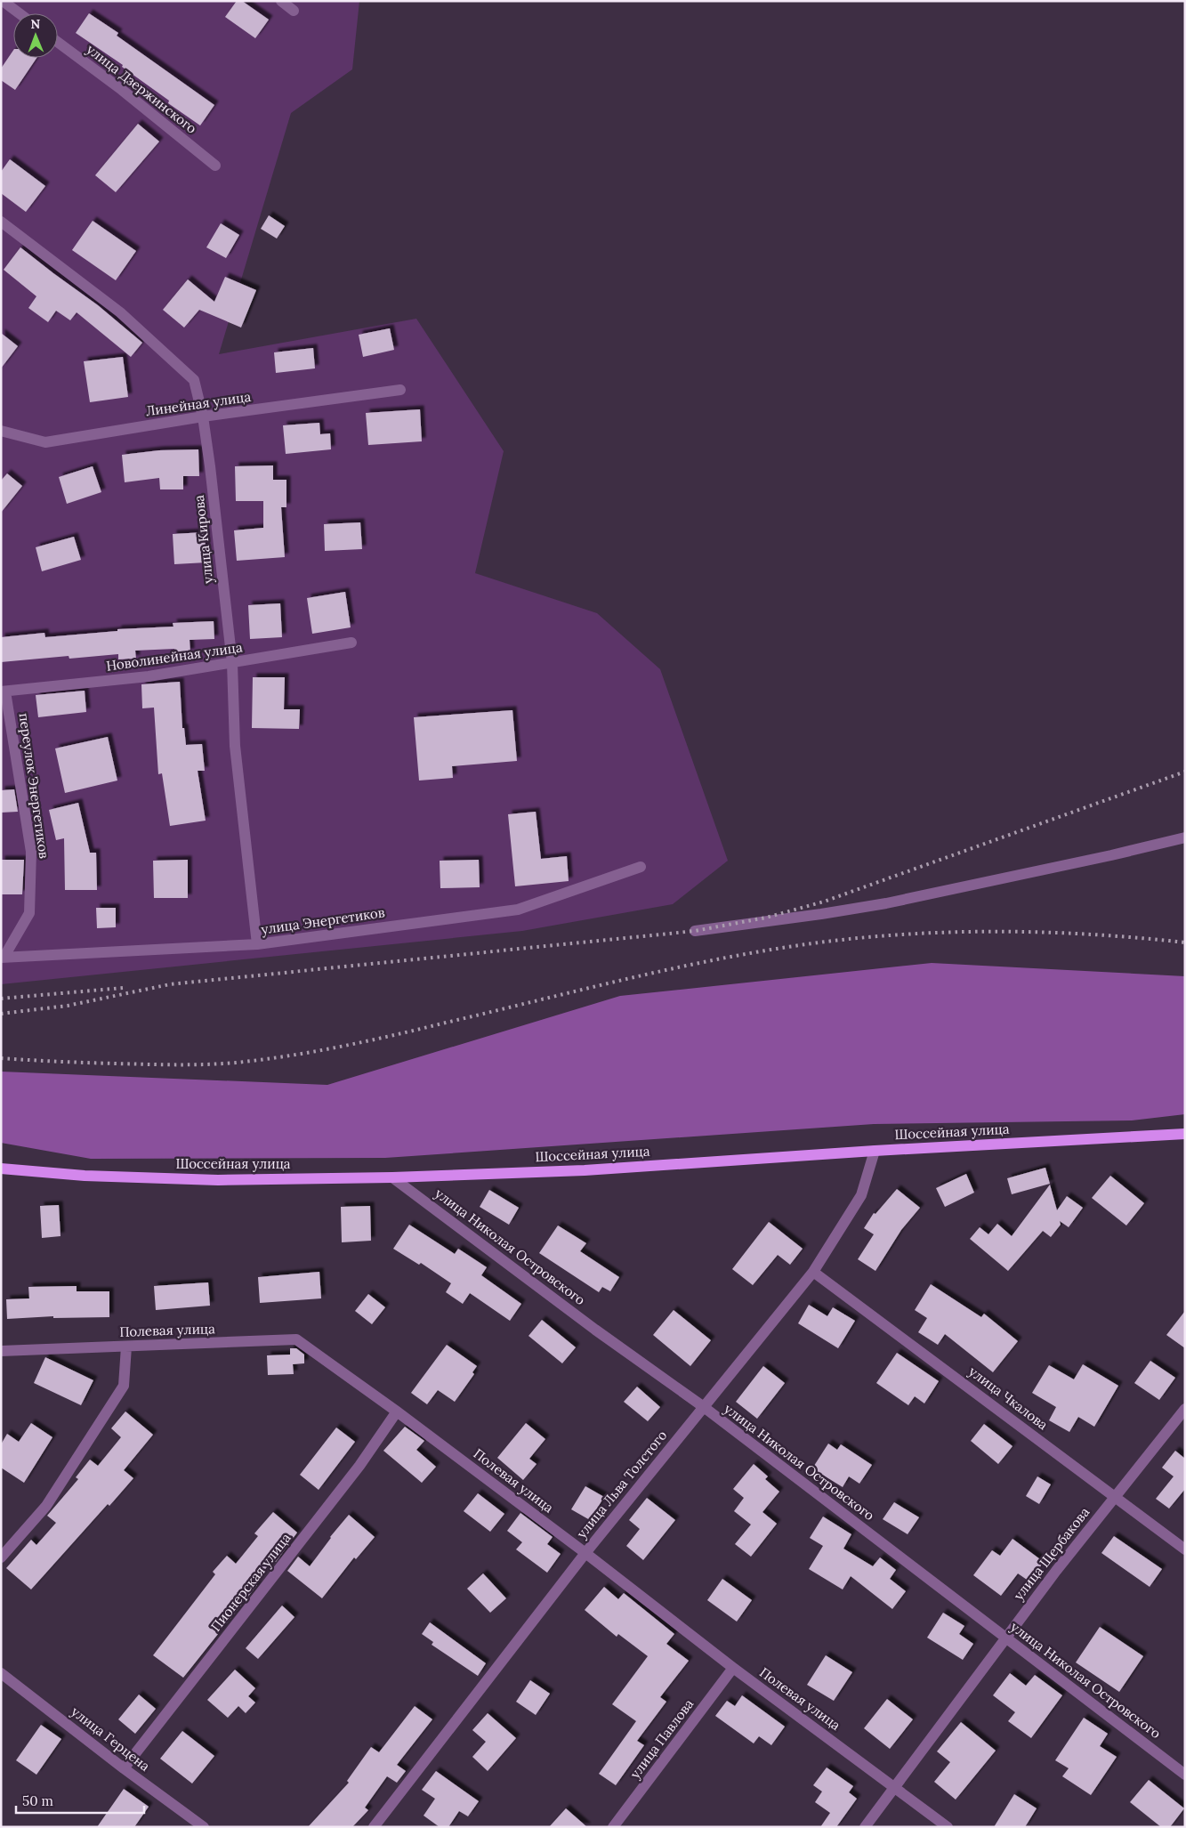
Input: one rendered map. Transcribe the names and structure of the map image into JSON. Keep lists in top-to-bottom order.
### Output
{
  "streets": {
    "main road": ["Шоссейная улица"],
    "street": [
      "улица Дзержинского",
      "Линейная улица",
      "улица Кирова",
      "Новолинейная улица",
      "переулок Энергетиков",
      "улица Энергетиков",
      "улица Николая Островского",
      "Полевая улица",
      "улица Чкалова",
      "улица Льва Толстого",
      "улица Щербакова",
      "Пионерская улица",
      "улица Герцена",
      "улица Павлова"
    ]
  },
  "crossings": [
    ["Линейная улица", "улица Кирова"],
    ["улица Кирова", "Новолинейная улица"],
    ["улица Кирова", "улица Энергетиков"],
    ["Новолинейная улица", "переулок Энергетиков"],
    ["переулок Энергетиков", "улица Энергетиков"],
    ["Шоссейная улица", "улица Николая Островского"],
    ["Шоссейная улица", "улица Льва Толстого"],
    ["улица Николая Островского", "улица Льва Толстого"],
    ["улица Николая Островского", "улица Щербакова"],
    ["Полевая улица", "улица Льва Толстого"],
    ["Полевая улица", "улица Щербакова"],
    ["Полевая улица", "Пионерская улица"],
    ["Полевая улица", "улица Павлова"],
    ["улица Чкалова", "улица Льва Толстого"],
    ["улица Чкалова", "улица Щербакова"],
    ["Пионерская улица", "улица Герцена"]
  ],
  "scale_bar": "50 m",
  "north": "top"
}
